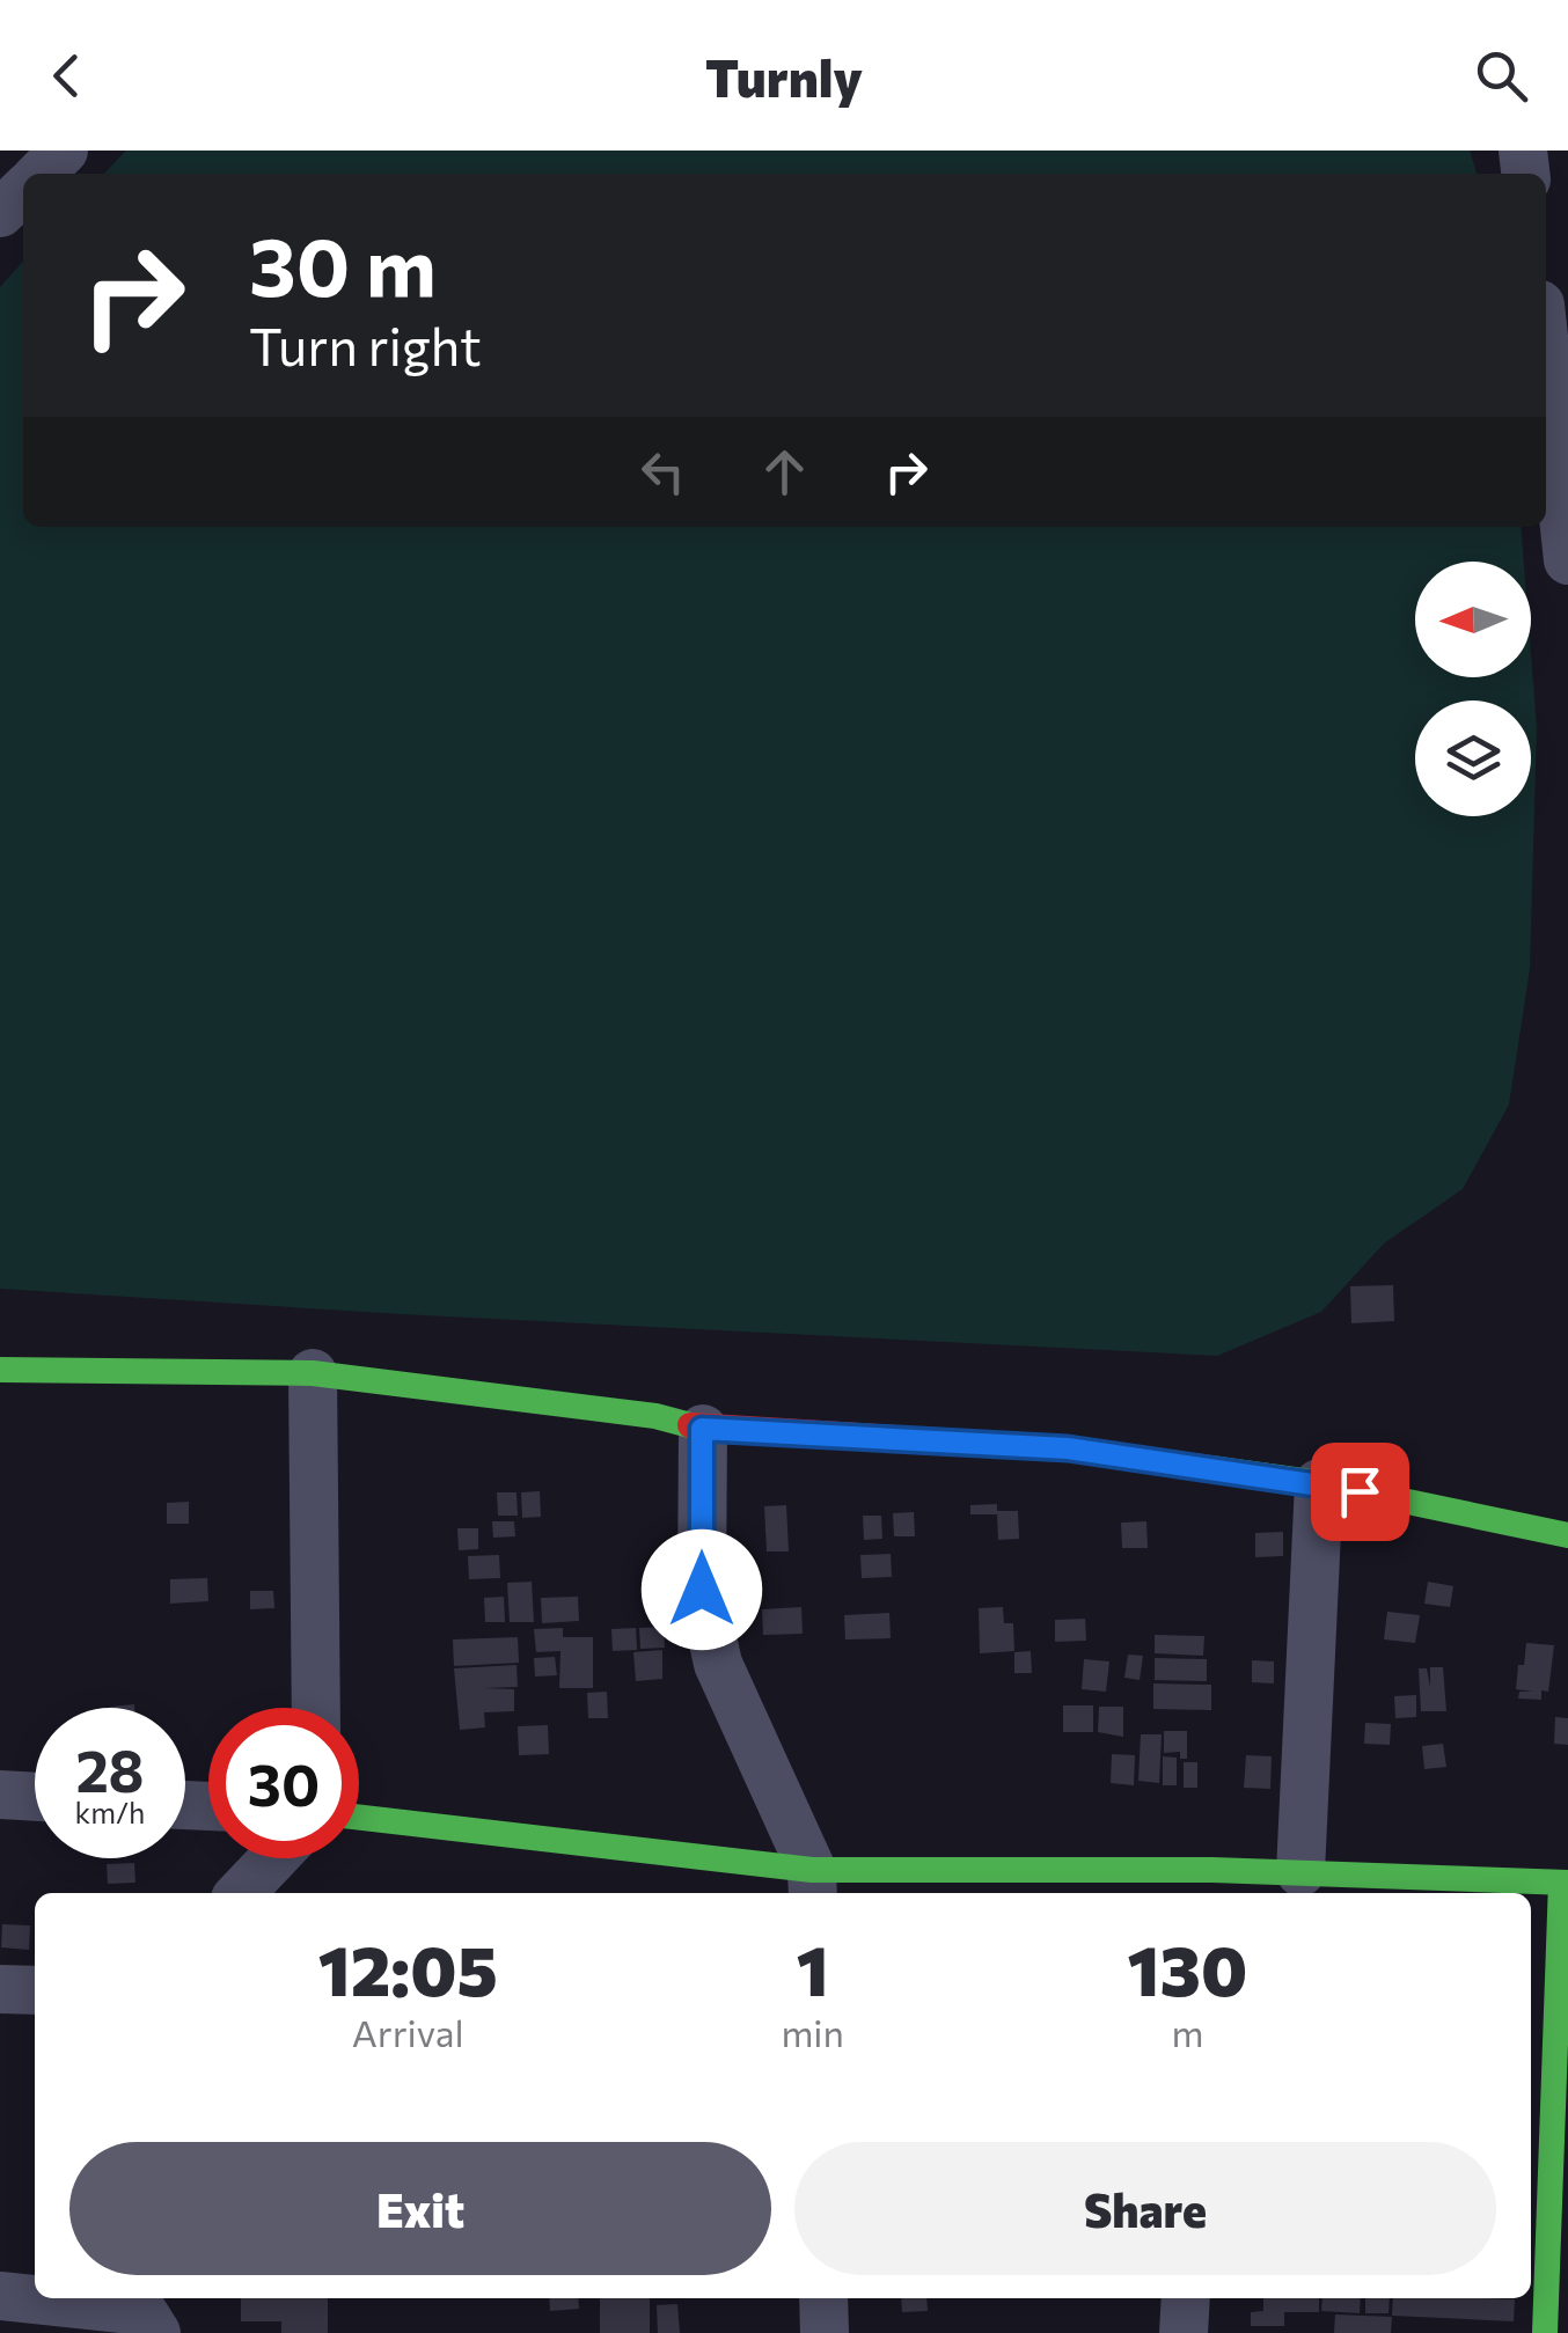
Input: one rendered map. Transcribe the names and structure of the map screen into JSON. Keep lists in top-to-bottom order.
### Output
{
  "north": "left",
  "page": {
    "header": "Turnly",
    "turn": ["30 m", "Turn right"],
    "speed": "28 km/h",
    "limit": "30",
    "eta": [
      "12:05",
      "Arrival",
      "1",
      "min",
      "130",
      "m"
    ],
    "buttons": ["Exit", "Share"]
  }
}
